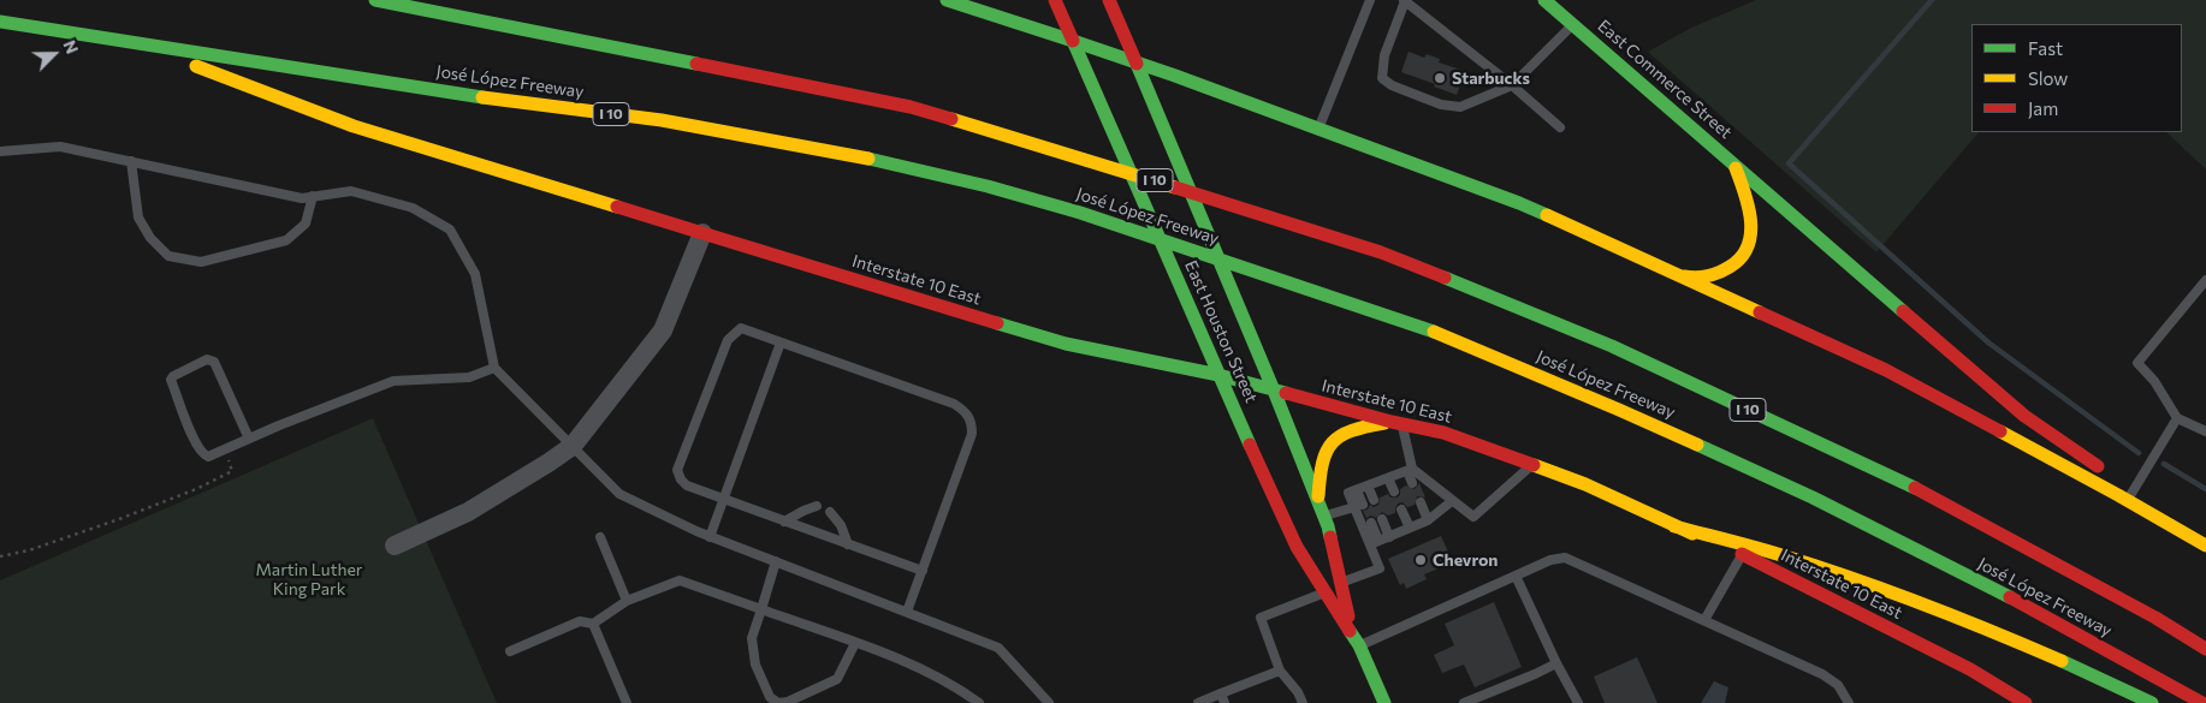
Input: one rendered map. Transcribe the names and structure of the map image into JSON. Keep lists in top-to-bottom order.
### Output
{
  "streets": {
    "main road": [
      "East Commerce Street",
      "José López Freeway",
      "I 10",
      "Interstate 10 East",
      "East Houston Street"
    ]
  },
  "crossings": [
    ["José López Freeway", "Interstate 10 East"],
    ["Interstate 10 East", "East Houston Street"]
  ],
  "parks": ["Martin Luther King Park"],
  "places": ["Starbucks", "Chevron"],
  "legend": ["Fast", "Slow", "Jam"],
  "north": "top right"
}
